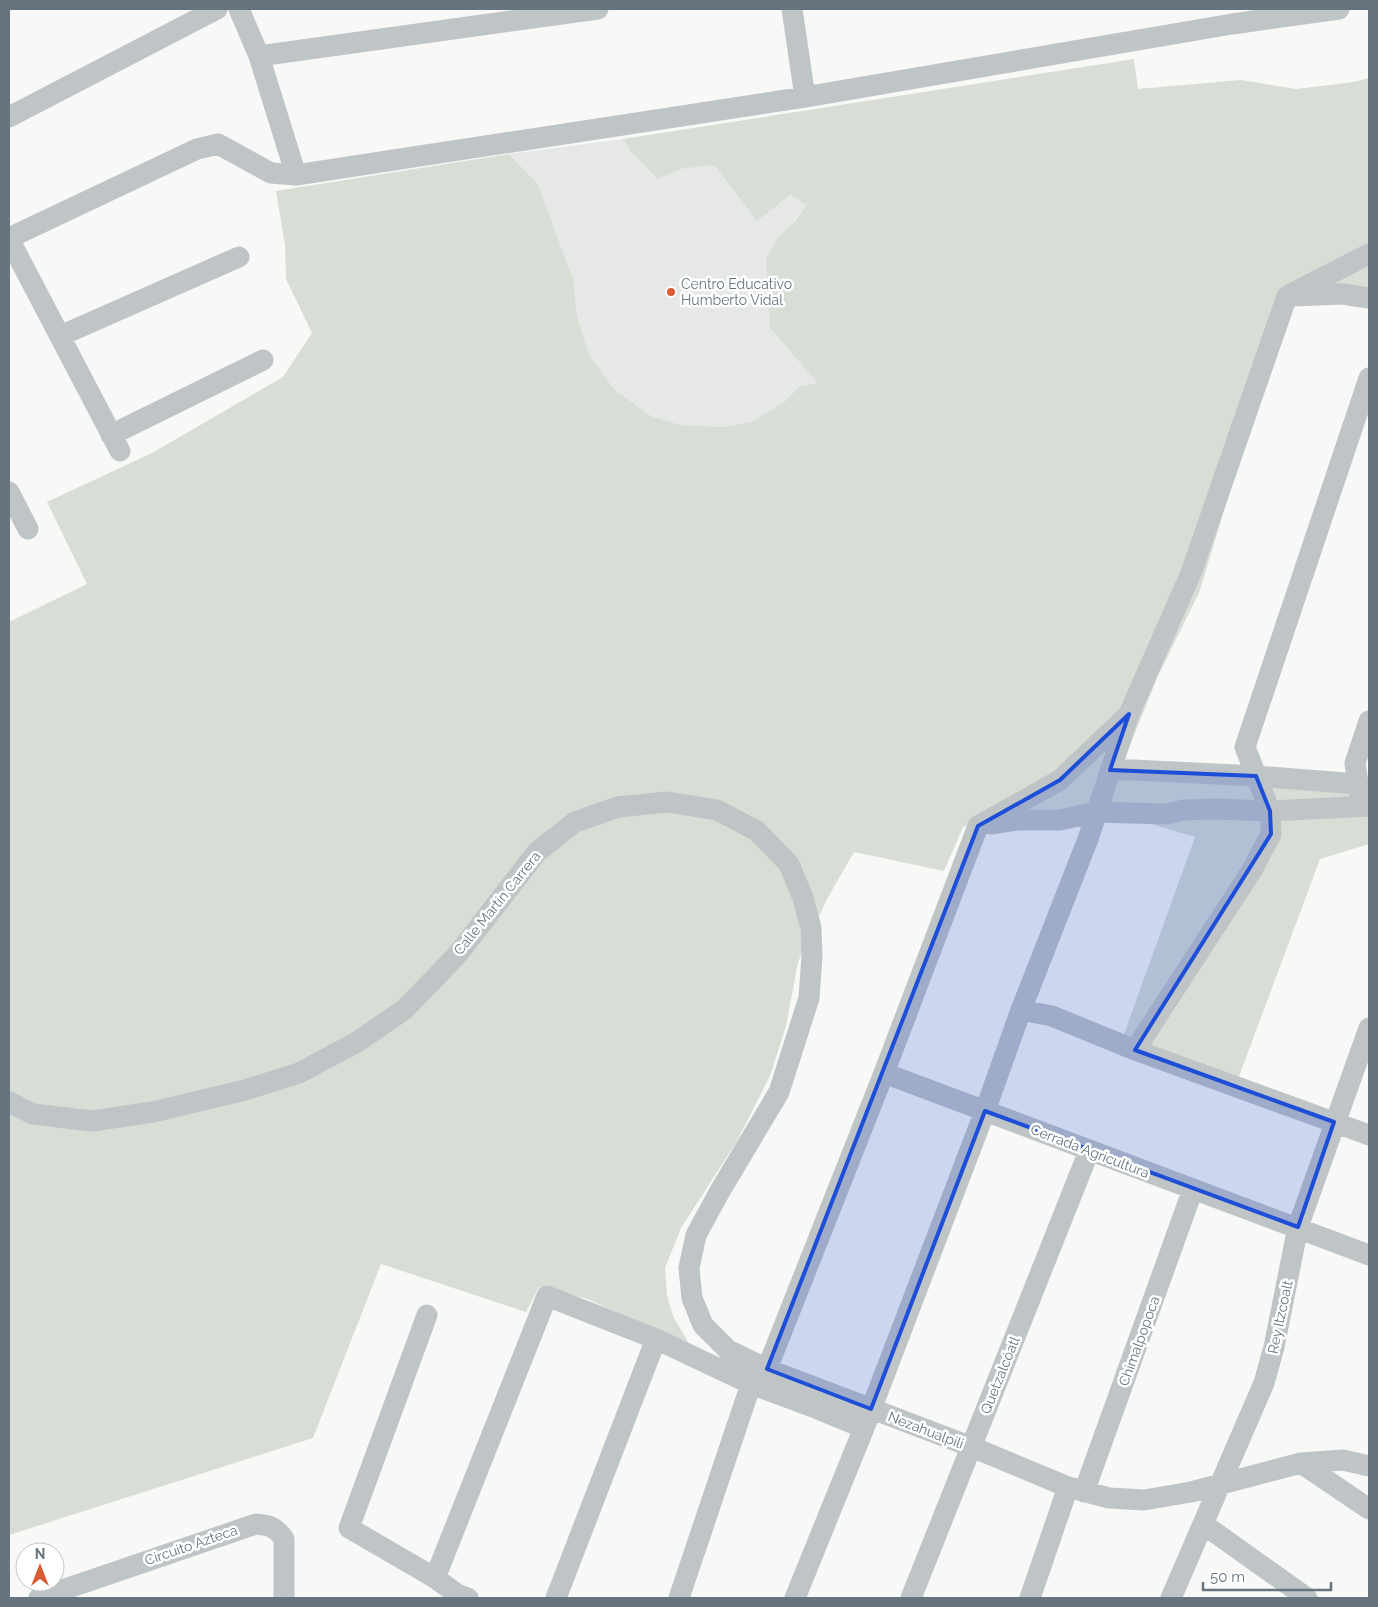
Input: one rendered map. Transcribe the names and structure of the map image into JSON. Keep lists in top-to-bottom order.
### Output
{
  "streets": {
    "street": [
      "Calle Martín Carrera",
      "Cerrada Agricultura",
      "Rey Itzcoalt",
      "Chimalpopoca",
      "Quetzalcóatl",
      "Nezahualpili",
      "Circuito Azteca"
    ]
  },
  "crossings": [
    ["Calle Martín Carrera", "Nezahualpili"],
    ["Cerrada Agricultura", "Rey Itzcoalt"],
    ["Cerrada Agricultura", "Chimalpopoca"],
    ["Cerrada Agricultura", "Quetzalcóatl"],
    ["Rey Itzcoalt", "Nezahualpili"],
    ["Chimalpopoca", "Nezahualpili"],
    ["Quetzalcóatl", "Nezahualpili"]
  ],
  "places": ["Centro Educativo Humberto Vidal"],
  "scale_bar": "50 m",
  "north": "top"
}
